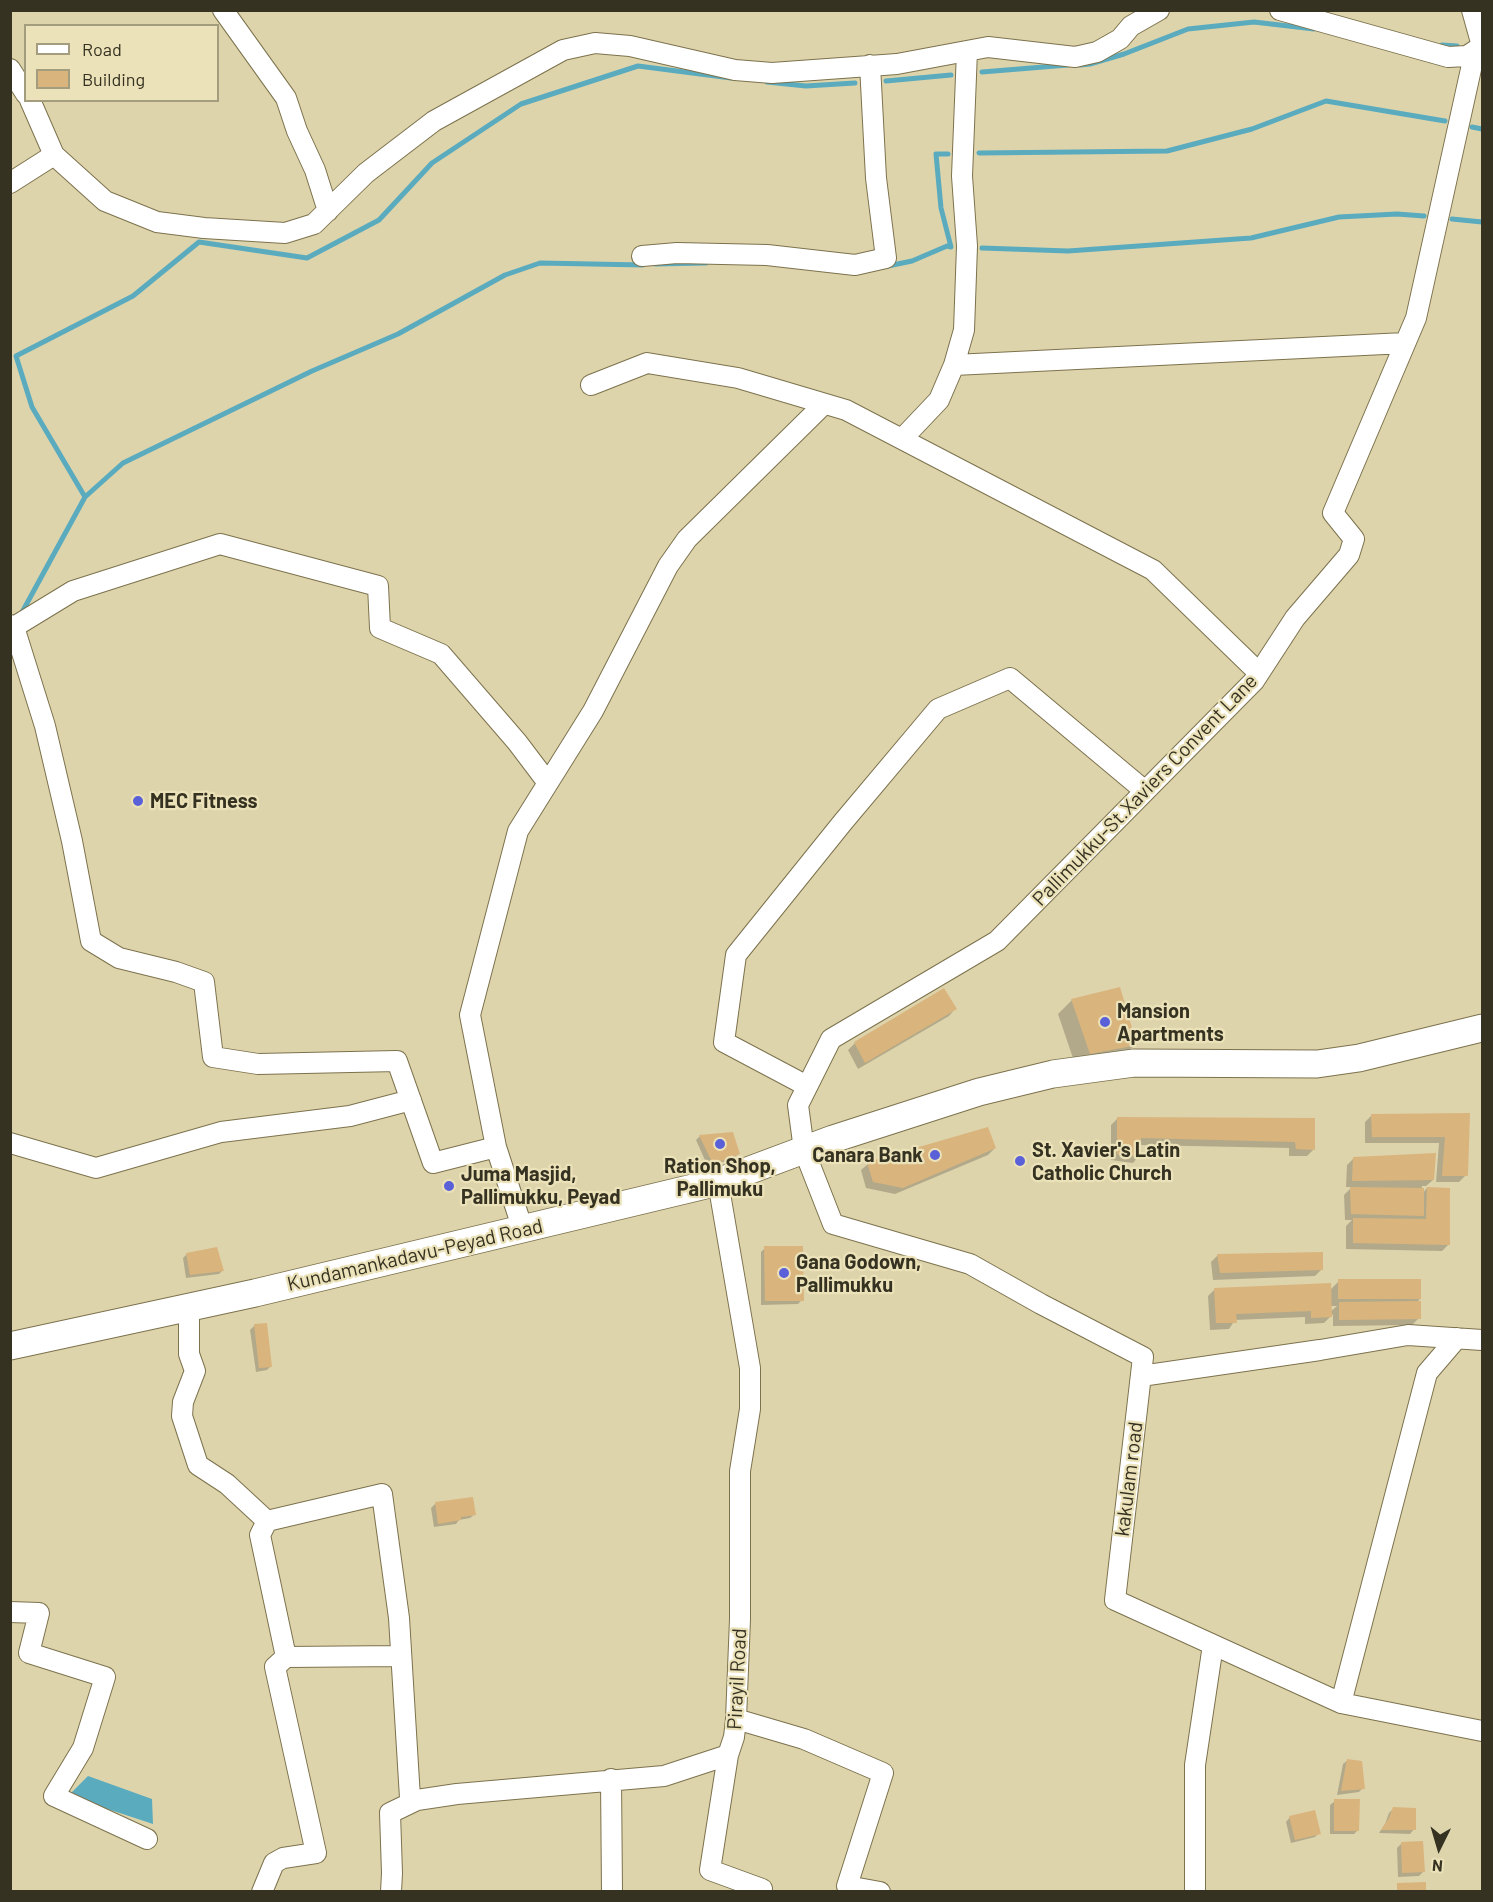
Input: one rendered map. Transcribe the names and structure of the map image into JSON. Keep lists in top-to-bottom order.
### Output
{
  "streets": {
    "main road": ["Kundamankadavu-Peyad Road"],
    "street": ["Pallimukku-St.Xaviers Convent Lane", "kakulam road", "Pirayil Road"]
  },
  "crossings": [
    ["Pallimukku-St.Xaviers Convent Lane", "Kundamankadavu-Peyad Road"],
    ["Pallimukku-St.Xaviers Convent Lane", "kakulam road"],
    ["Kundamankadavu-Peyad Road", "kakulam road"],
    ["Kundamankadavu-Peyad Road", "Pirayil Road"]
  ],
  "places": [
    "MEC Fitness",
    "Mansion Apartments",
    "Ration Shop, Pallimuku",
    "Canara Bank",
    "St. Xavier's Latin Catholic Church",
    "Juma Masjid, Pallimukku, Peyad",
    "Gana Godown, Pallimukku"
  ],
  "legend": ["Road", "Building"],
  "north": "bottom"
}
